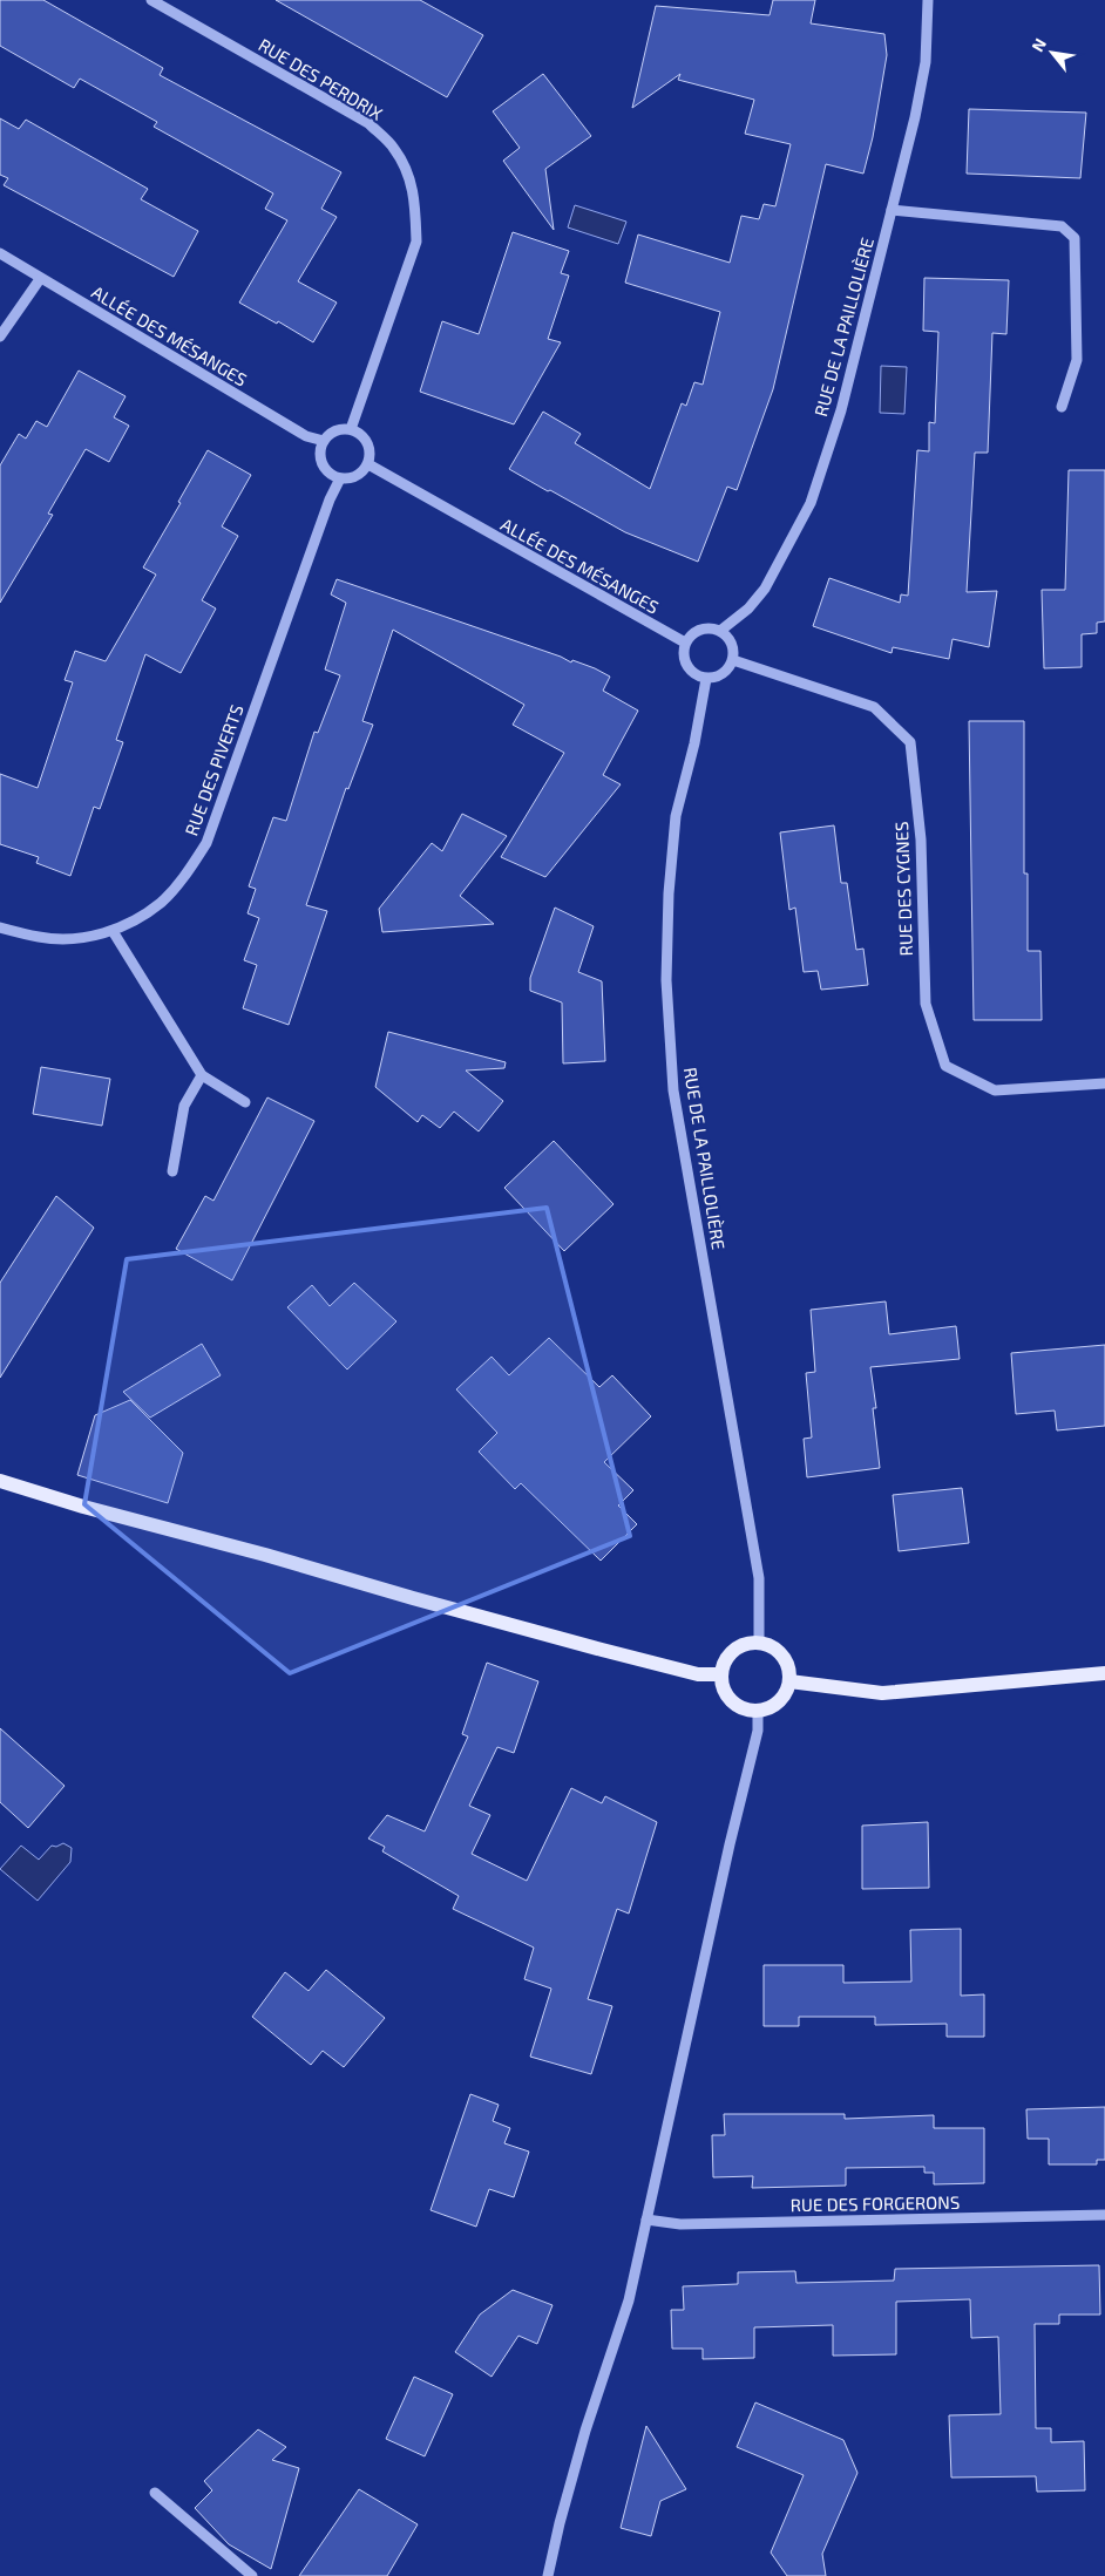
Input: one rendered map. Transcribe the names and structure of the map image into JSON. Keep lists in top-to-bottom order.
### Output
{
  "streets": {
    "street": [
      "RUE DES PERDRIX",
      "RUE DE LA PAILLOLIÈRE",
      "ALLÉE DES MÉSANGES",
      "RUE DES PIVERTS",
      "RUE DES CYGNES",
      "RUE DES FORGERONS"
    ]
  },
  "crossings": [
    ["RUE DES PERDRIX", "ALLÉE DES MÉSANGES"],
    ["RUE DES PERDRIX", "RUE DES PIVERTS"],
    ["RUE DE LA PAILLOLIÈRE", "ALLÉE DES MÉSANGES"],
    ["RUE DE LA PAILLOLIÈRE", "RUE DES CYGNES"],
    ["ALLÉE DES MÉSANGES", "RUE DES PIVERTS"],
    ["ALLÉE DES MÉSANGES", "RUE DES CYGNES"]
  ],
  "north": "top left"
}
